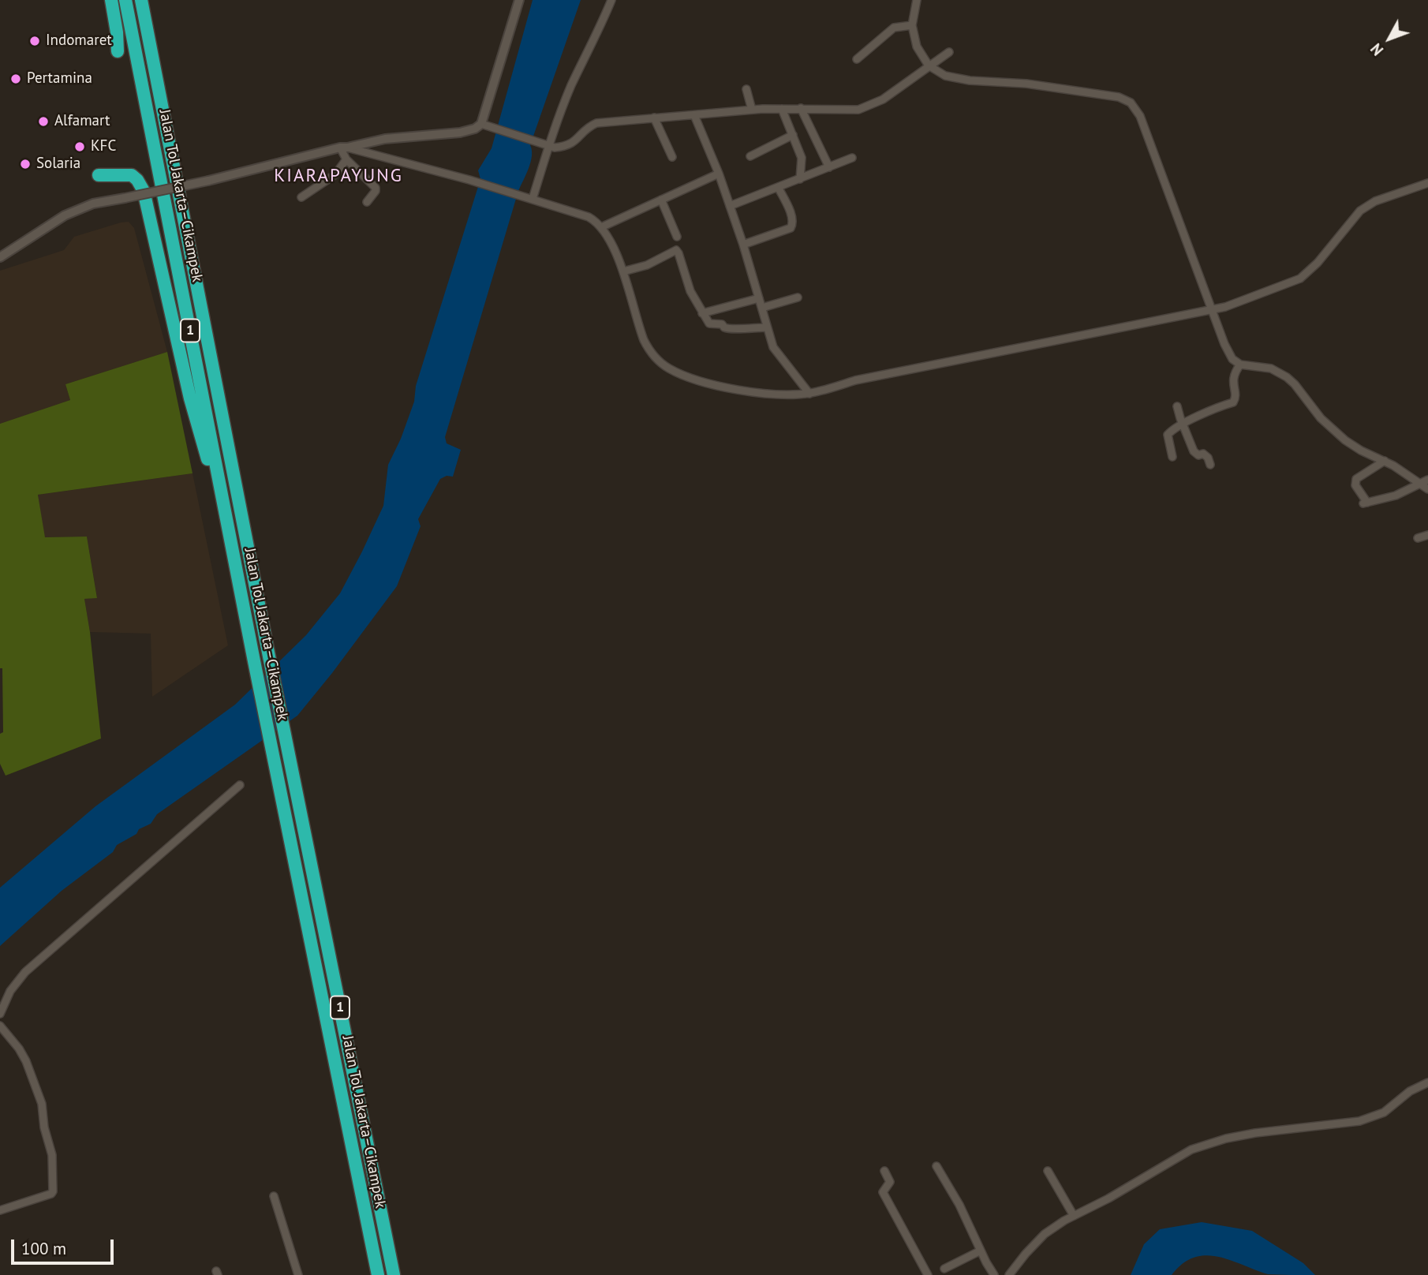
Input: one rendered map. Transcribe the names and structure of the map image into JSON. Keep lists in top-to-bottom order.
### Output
{
  "streets": {
    "highway": ["Jalan Tol Jakarta–Cikampek", "1"]
  },
  "districts": ["KIARAPAYUNG"],
  "places": [
    "Indomaret",
    "Pertamina",
    "Alfamart",
    "KFC",
    "Solaria"
  ],
  "scale_bar": "100 m",
  "north": "bottom left"
}
